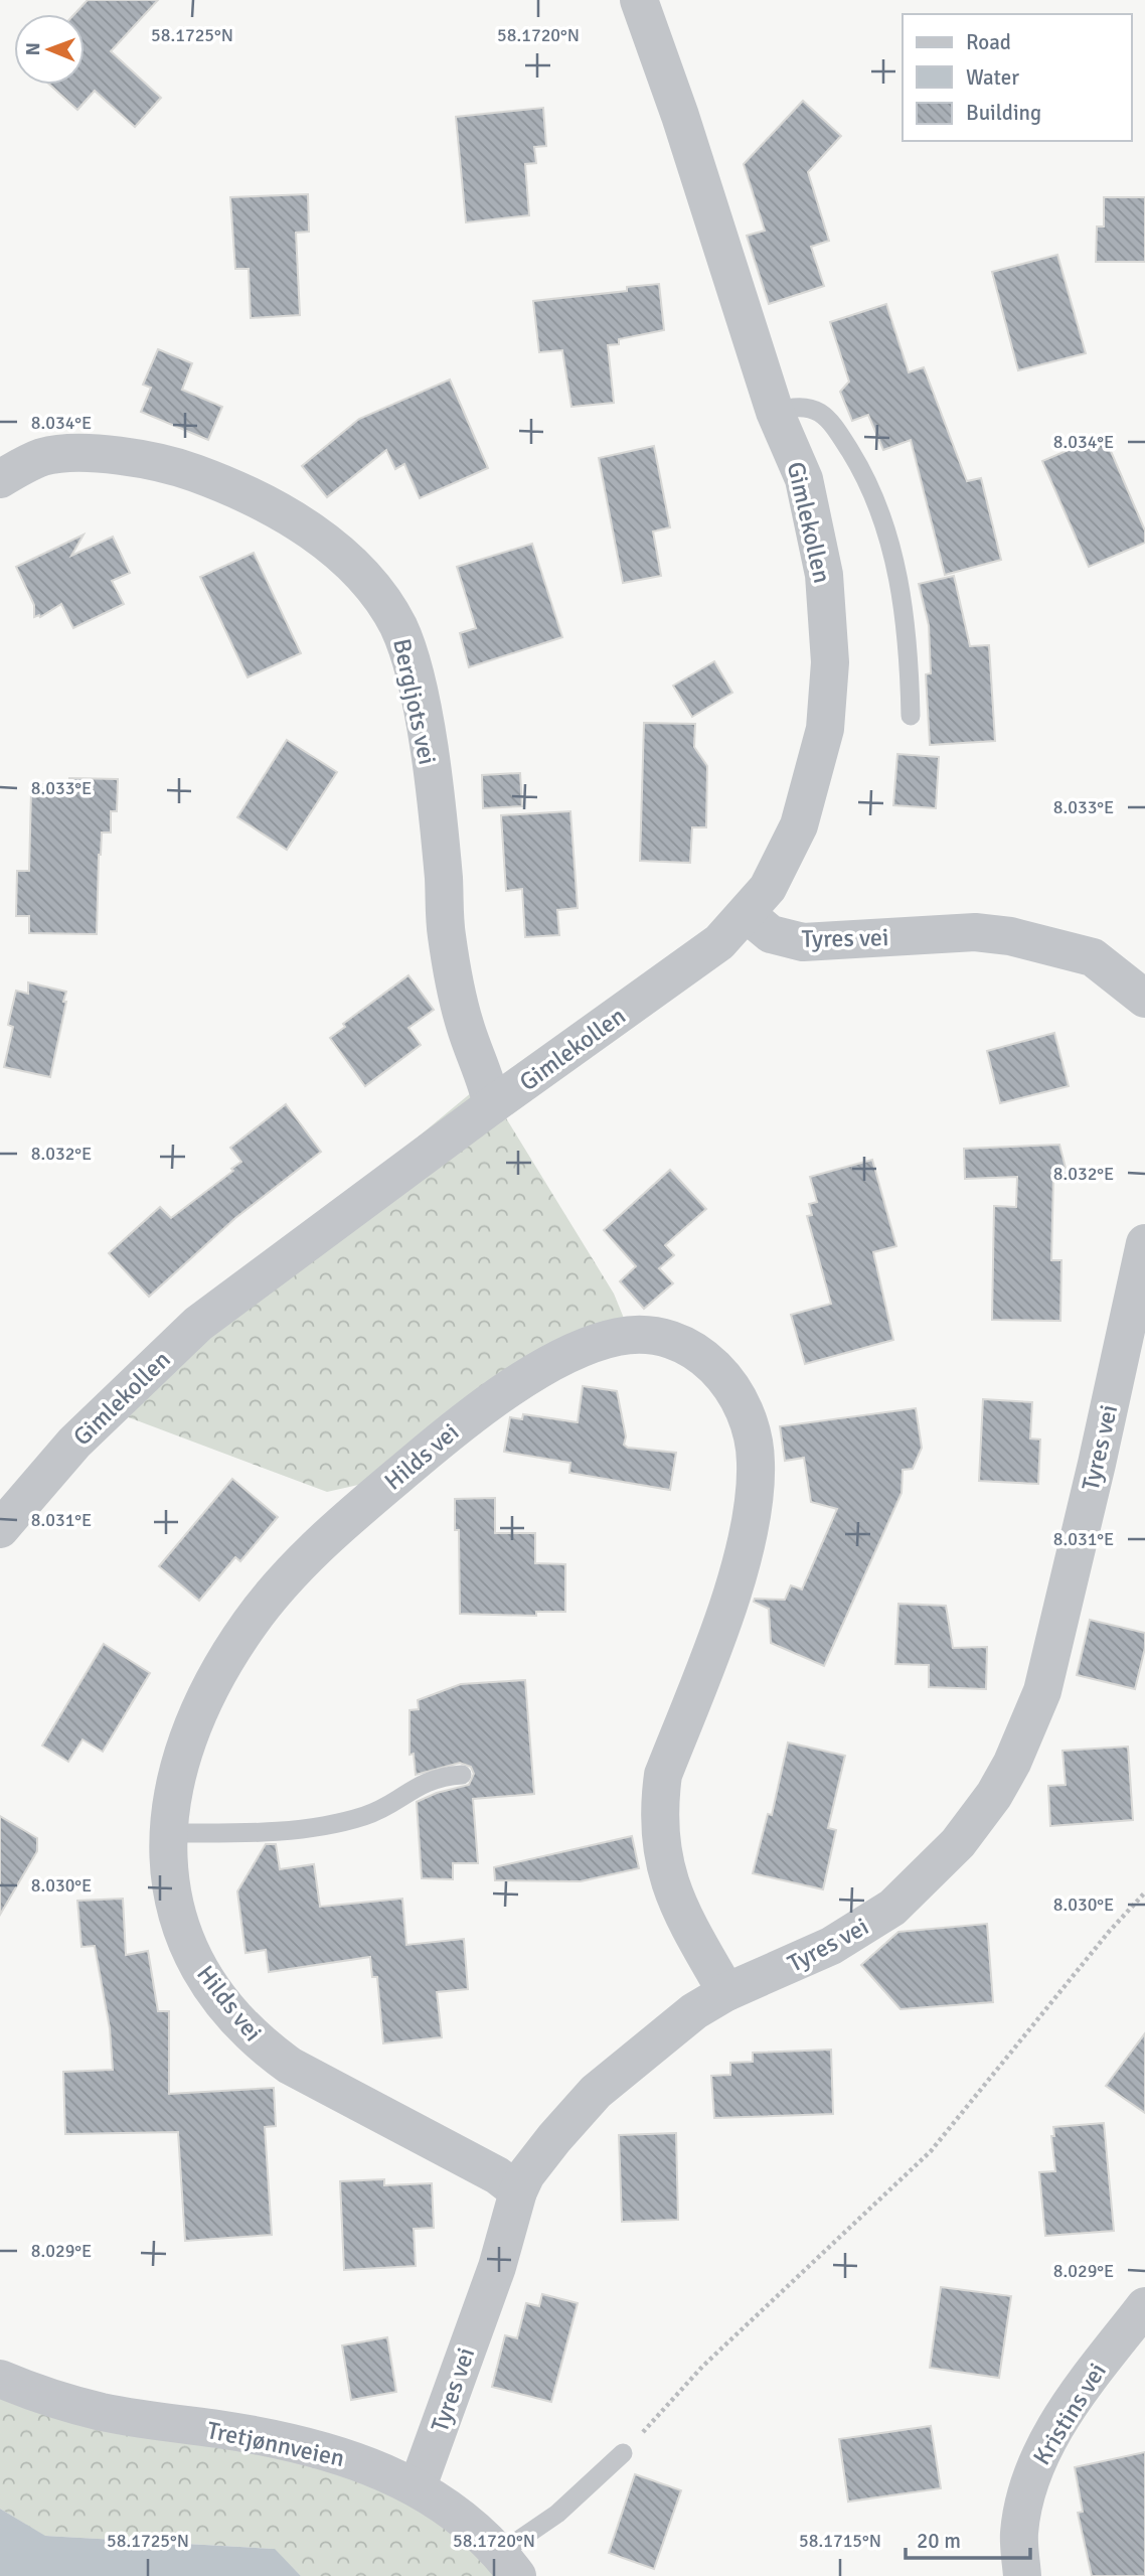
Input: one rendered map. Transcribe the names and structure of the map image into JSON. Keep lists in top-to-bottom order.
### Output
{
  "streets": {
    "street": [
      "Gimlekollen",
      "Bergljots vei",
      "Tyres vei",
      "Hilds vei",
      "Kristins vei",
      "Tretjønnveien"
    ]
  },
  "crossings": [
    ["Gimlekollen", "Bergljots vei"],
    ["Gimlekollen", "Tyres vei"],
    ["Tyres vei", "Hilds vei"],
    ["Tyres vei", "Tretjønnveien"]
  ],
  "legend": ["Road", "Water", "Building"],
  "scale_bar": "20 m",
  "north": "left",
  "coordinates": [
    "58.1725°N",
    "58.1720°N",
    "8.034°E",
    "8.033°E",
    "8.032°E",
    "8.031°E",
    "8.030°E",
    "8.029°E",
    "58.1715°N"
  ]
}
